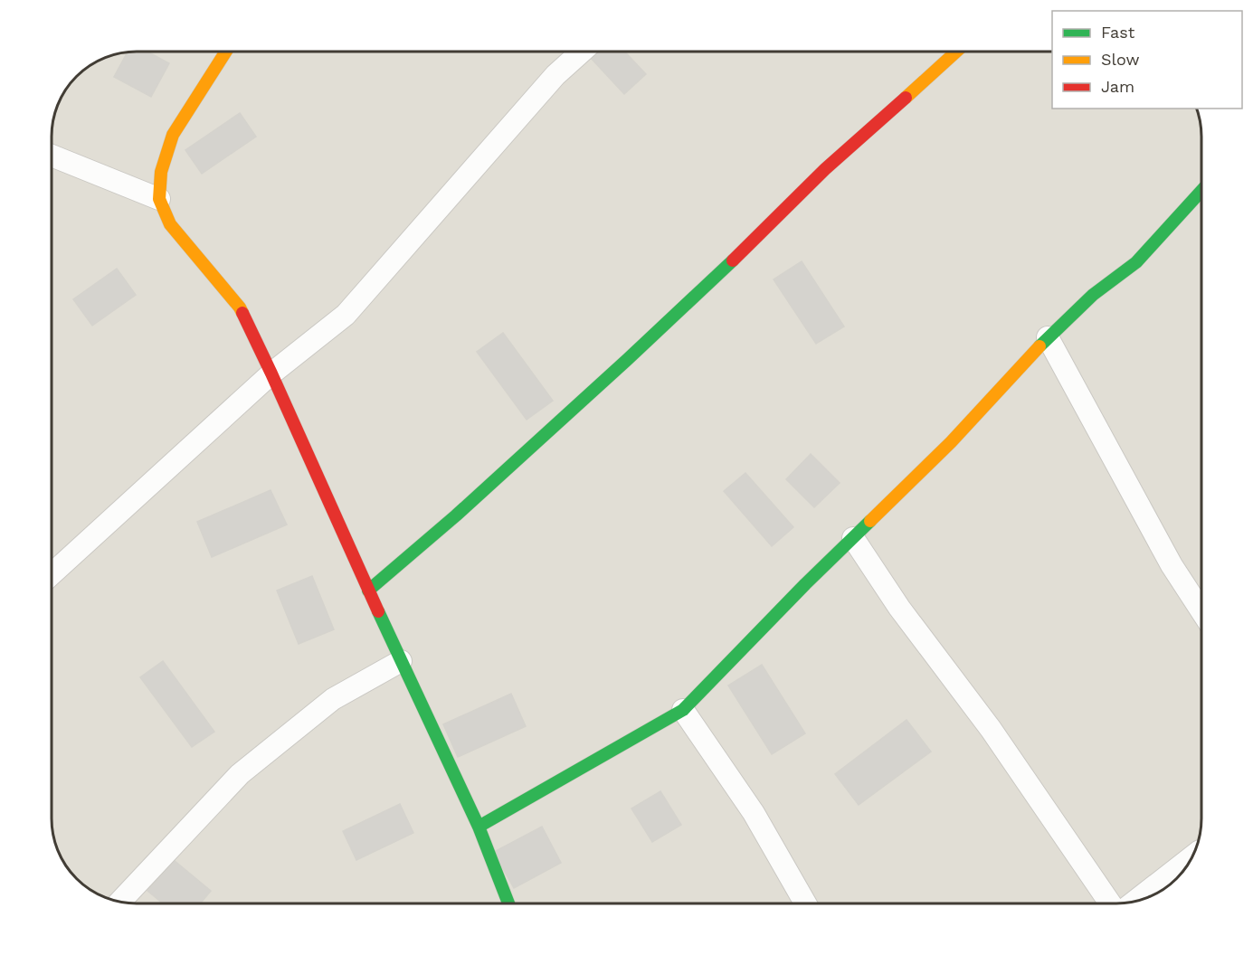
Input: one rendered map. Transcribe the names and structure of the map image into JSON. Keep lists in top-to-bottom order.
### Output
{
  "legend": ["Fast", "Slow", "Jam"]
}
